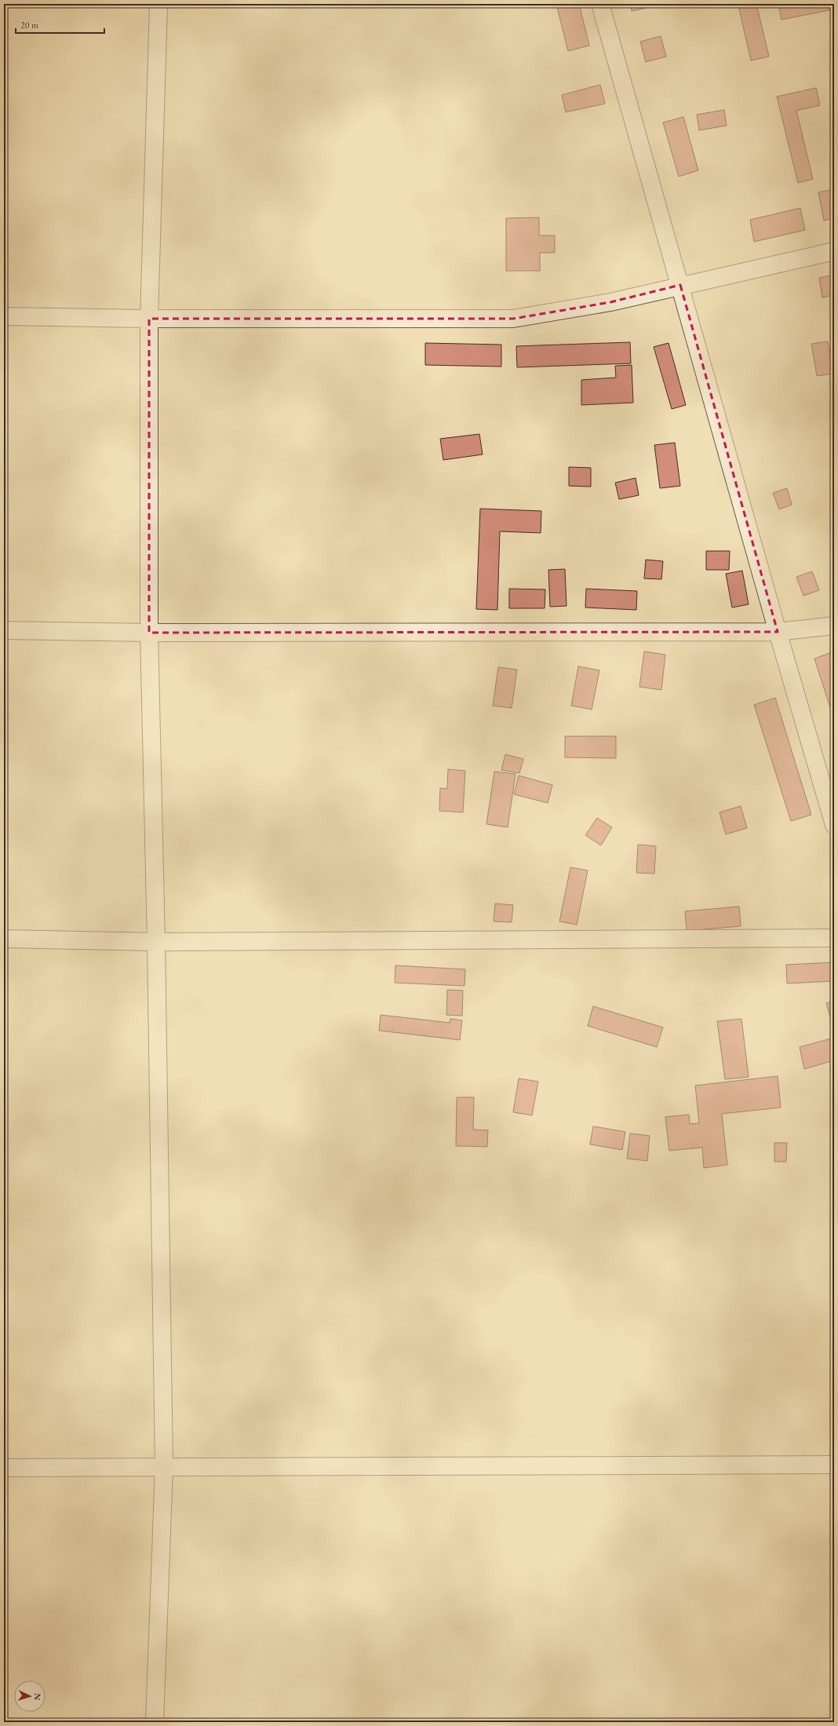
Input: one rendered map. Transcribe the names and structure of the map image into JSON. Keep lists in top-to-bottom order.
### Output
{
  "scale_bar": "20 m",
  "north": "right"
}
